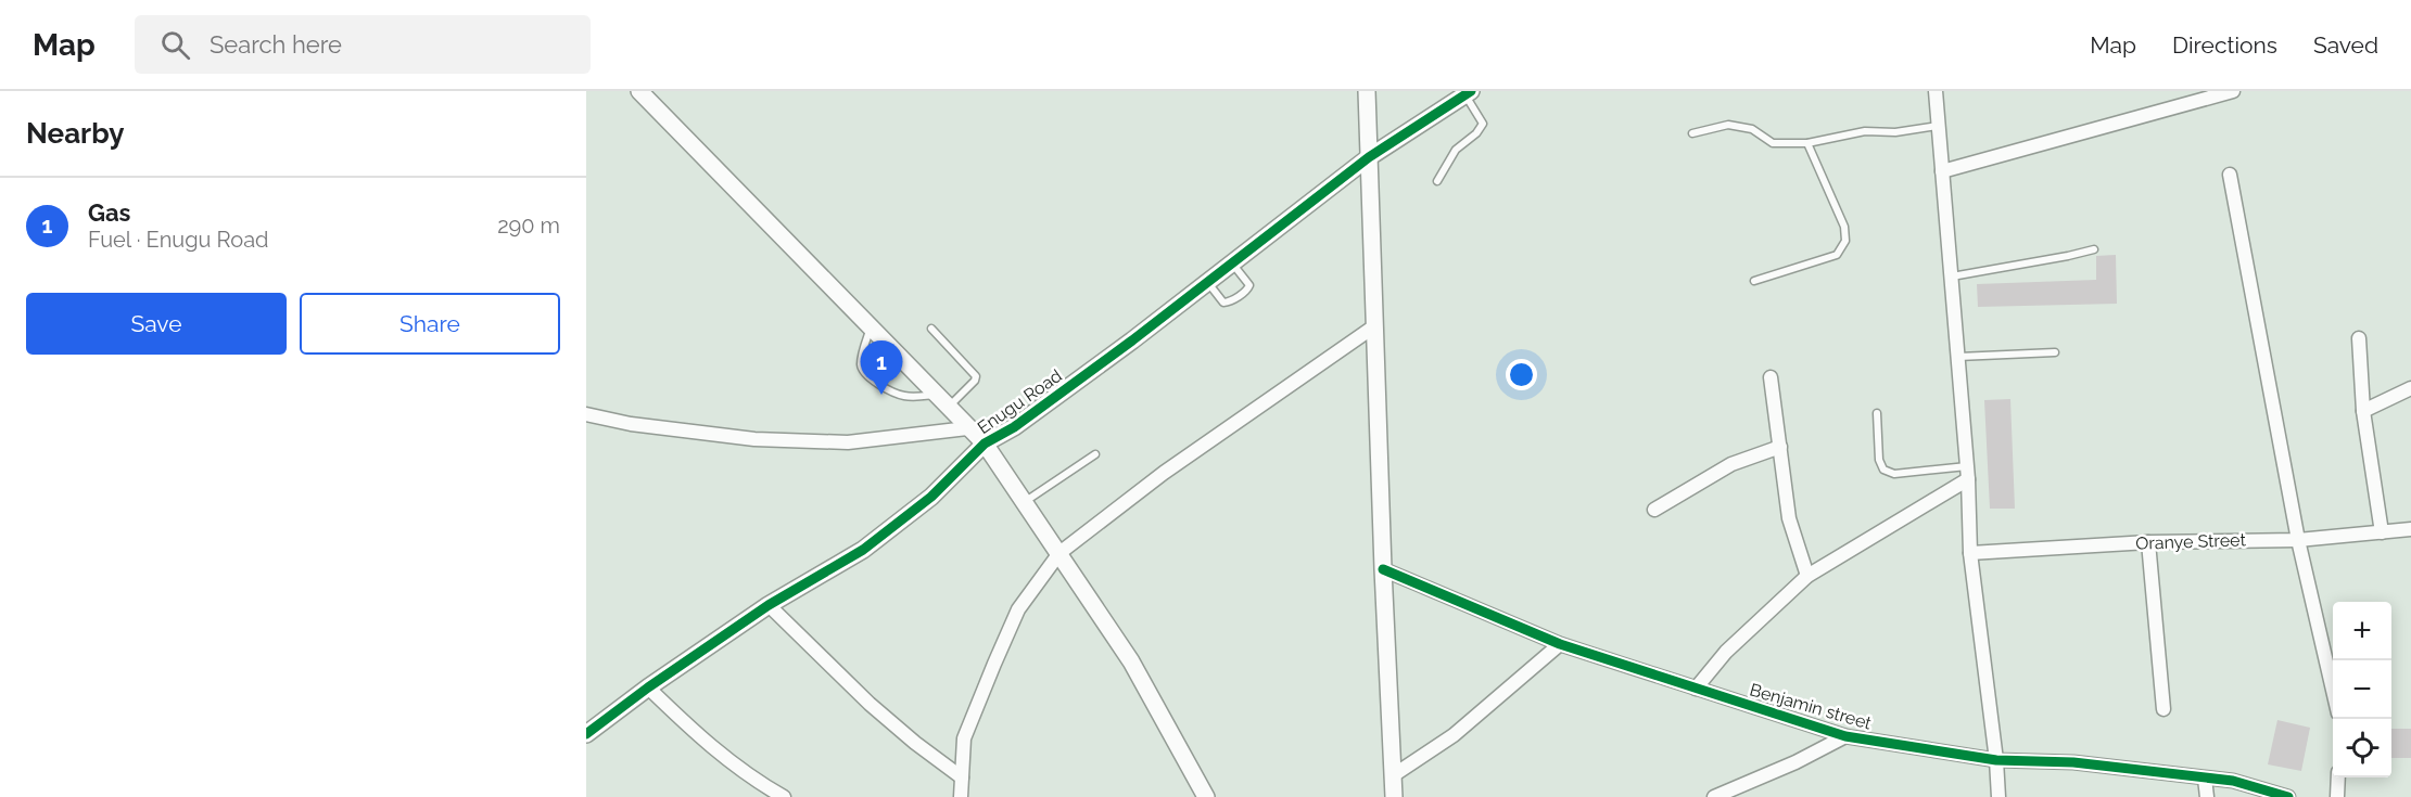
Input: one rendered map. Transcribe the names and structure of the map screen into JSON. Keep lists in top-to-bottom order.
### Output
{
  "streets": {
    "street": ["Enugu Road", "Oranye Street", "Benjamin street"]
  },
  "page": {
    "header": "Map",
    "search": "Search here",
    "nav": ["Map", "Directions", "Saved"],
    "heading": "Nearby",
    "list": [
      {
        "mark": "1",
        "name": "Gas",
        "note": "Fuel · Enugu Road",
        "value": "290 m"
      }
    ],
    "buttons": ["Save", "Share"],
    "pins": "1",
    "map_buttons": ["+", "−"]
  }
}
